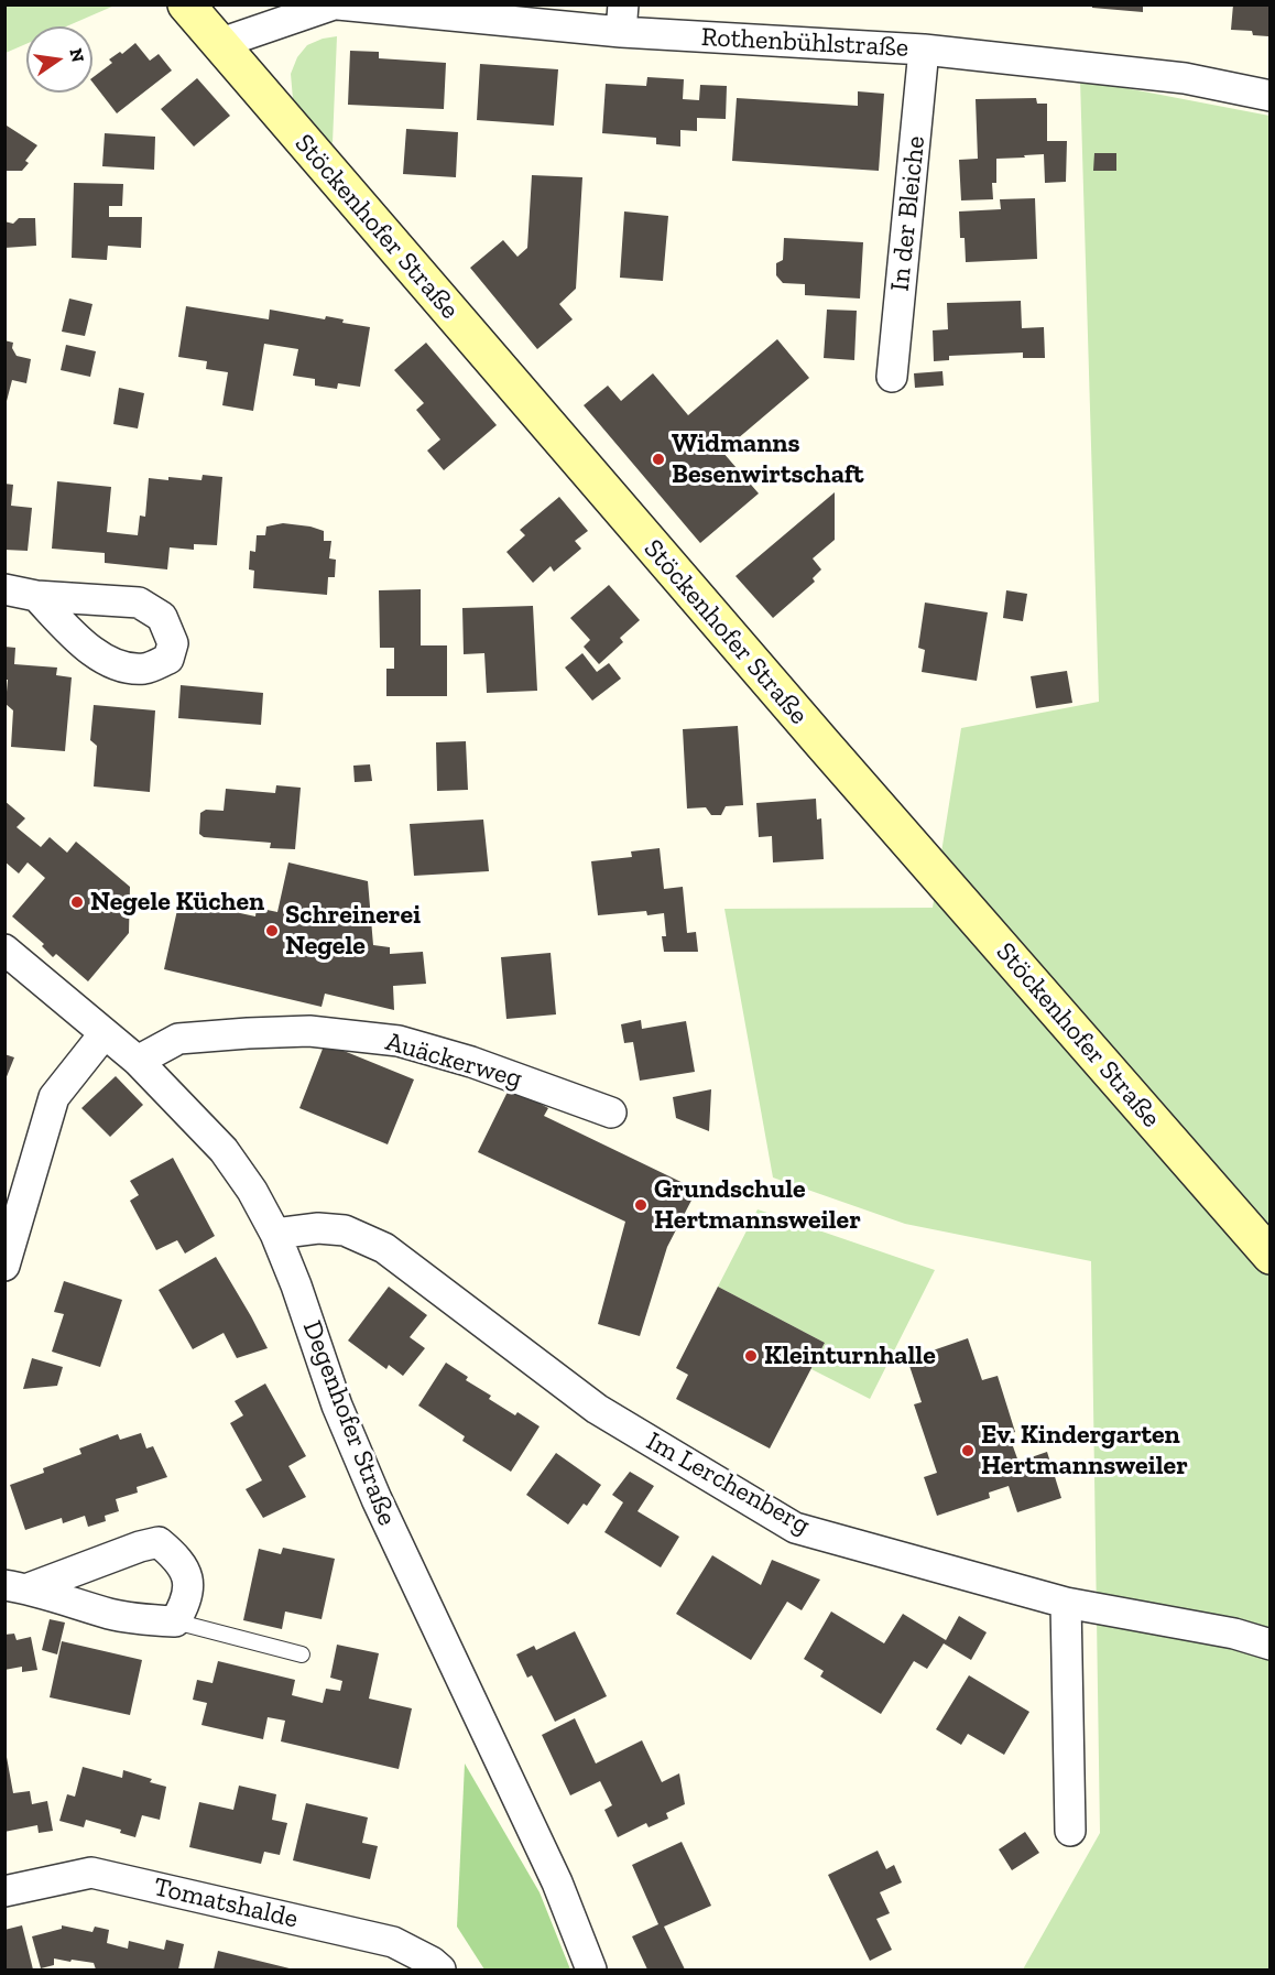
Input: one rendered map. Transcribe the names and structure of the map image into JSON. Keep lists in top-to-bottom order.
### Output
{
  "streets": {
    "main road": ["Stöckenhofer Straße"],
    "street": [
      "Rothenbühlstraße",
      "In der Bleiche",
      "Auäckerweg",
      "Degenhofer Straße",
      "Im Lerchenberg",
      "Tomatshalde"
    ]
  },
  "crossings": [
    ["Rothenbühlstraße", "In der Bleiche"],
    ["Rothenbühlstraße", "Stöckenhofer Straße"],
    ["Auäckerweg", "Degenhofer Straße"],
    ["Degenhofer Straße", "Im Lerchenberg"]
  ],
  "places": [
    "Widmanns Besenwirtschaft",
    "Negele Küchen",
    "Schreinerei Negele",
    "Grundschule Hertmannsweiler",
    "Kleinturnhalle",
    "Ev. Kindergarten Hertmannsweiler"
  ],
  "north": "right"
}
